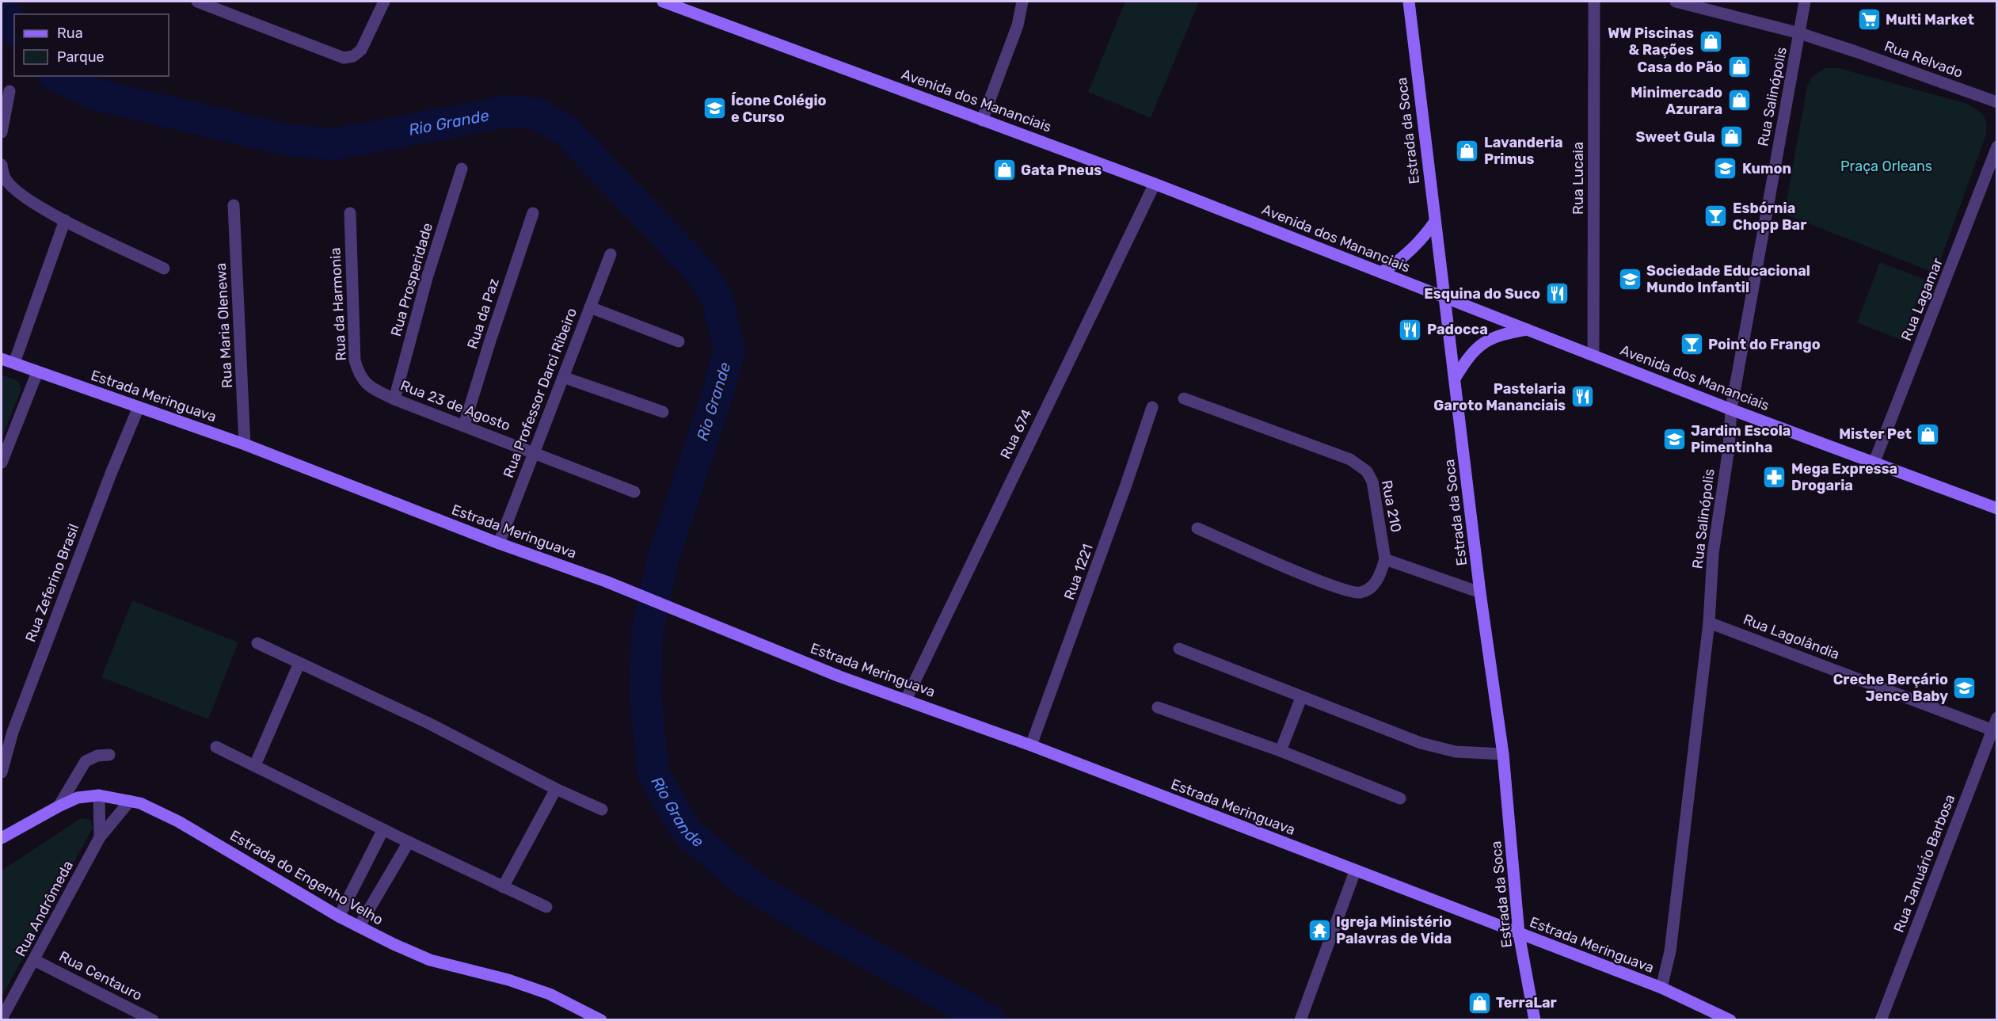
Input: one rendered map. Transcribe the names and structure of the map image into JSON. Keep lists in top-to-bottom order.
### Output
{
  "streets": {
    "street": [
      "Rua Relvado",
      "Rua Salinópolis",
      "Avenida dos Mananciais",
      "Estrada da Soca",
      "Rua Lucaia",
      "Rua Prosperidade",
      "Rua Lagamar",
      "Rua da Harmonia",
      "Rua da Paz",
      "Rua Maria Olenewa",
      "Rua Professor Darci Ribeiro",
      "Estrada Meringuava",
      "Rua 23 de Agosto",
      "Rua 674",
      "Rua 210",
      "Rua 1221",
      "Rua Zeferino Brasil",
      "Rua Lagolândia",
      "Rua Januário Barbosa",
      "Estrada do Engenho Velho",
      "Rua Andrômeda",
      "Rua Centauro"
    ]
  },
  "crossings": [
    ["Rua Relvado", "Rua Salinópolis"],
    ["Rua Salinópolis", "Avenida dos Mananciais"],
    ["Rua Salinópolis", "Estrada Meringuava"],
    ["Rua Salinópolis", "Rua Lagolândia"],
    ["Avenida dos Mananciais", "Estrada da Soca"],
    ["Avenida dos Mananciais", "Rua Lucaia"],
    ["Avenida dos Mananciais", "Rua Lagamar"],
    ["Avenida dos Mananciais", "Rua 674"],
    ["Estrada da Soca", "Estrada Meringuava"],
    ["Rua Prosperidade", "Rua 23 de Agosto"],
    ["Rua da Harmonia", "Rua 23 de Agosto"],
    ["Rua da Paz", "Rua 23 de Agosto"],
    ["Rua Maria Olenewa", "Estrada Meringuava"],
    ["Rua Professor Darci Ribeiro", "Estrada Meringuava"],
    ["Rua Professor Darci Ribeiro", "Rua 23 de Agosto"],
    ["Estrada Meringuava", "Rua 674"],
    ["Estrada Meringuava", "Rua 1221"],
    ["Estrada Meringuava", "Rua Zeferino Brasil"],
    ["Rua Lagolândia", "Rua Januário Barbosa"],
    ["Estrada do Engenho Velho", "Rua Andrômeda"],
    ["Rua Andrômeda", "Rua Centauro"]
  ],
  "water": ["Rio Grande"],
  "parks": ["Praça Orleans"],
  "places": {
    "supermarket": ["Multi Market"],
    "shop": [
      "WW Piscinas & Rações",
      "Casa do Pão",
      "Minimercado Azurara",
      "Sweet Gula",
      "Lavanderia Primus",
      "Gata Pneus",
      "Mister Pet",
      "TerraLar"
    ],
    "school or university": [
      "Ícone Colégio e Curso",
      "Kumon",
      "Sociedade Educacional Mundo Infantil",
      "Jardim Escola Pimentinha",
      "Creche Berçário Jence Baby"
    ],
    "bar": ["Esbórnia Chopp Bar", "Point do Frango"],
    "restaurant": ["Esquina do Suco", "Padocca", "Pastelaria Garoto Mananciais"],
    "pharmacy": ["Mega Expressa Drogaria"],
    "temple": ["Igreja Ministério Palavras de Vida"]
  },
  "legend": ["Rua", "Parque"]
}
